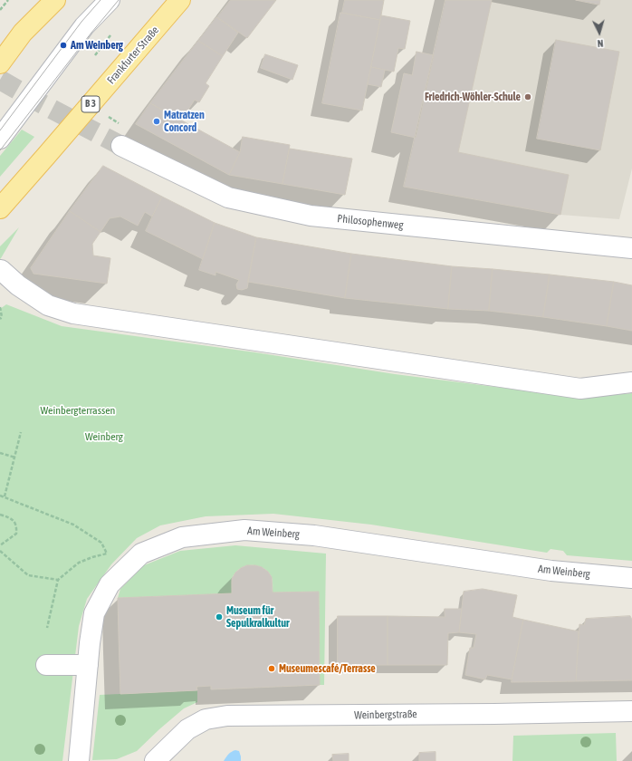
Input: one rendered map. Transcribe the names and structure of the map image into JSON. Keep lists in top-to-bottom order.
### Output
{
  "streets": {
    "main road": ["Frankfurter Straße", "B 3"],
    "street": ["Philosophenweg", "Am Weinberg", "Weinbergstraße"]
  },
  "parks": ["Weinbergterrassen", "Weinberg"],
  "places": [
    "Am Weinberg",
    "Friedrich-Wöhler-Schule",
    "Matratzen Concord",
    "Museum für Sepulkralkultur",
    "Museumescafé/Terrasse"
  ],
  "north": "bottom"
}
